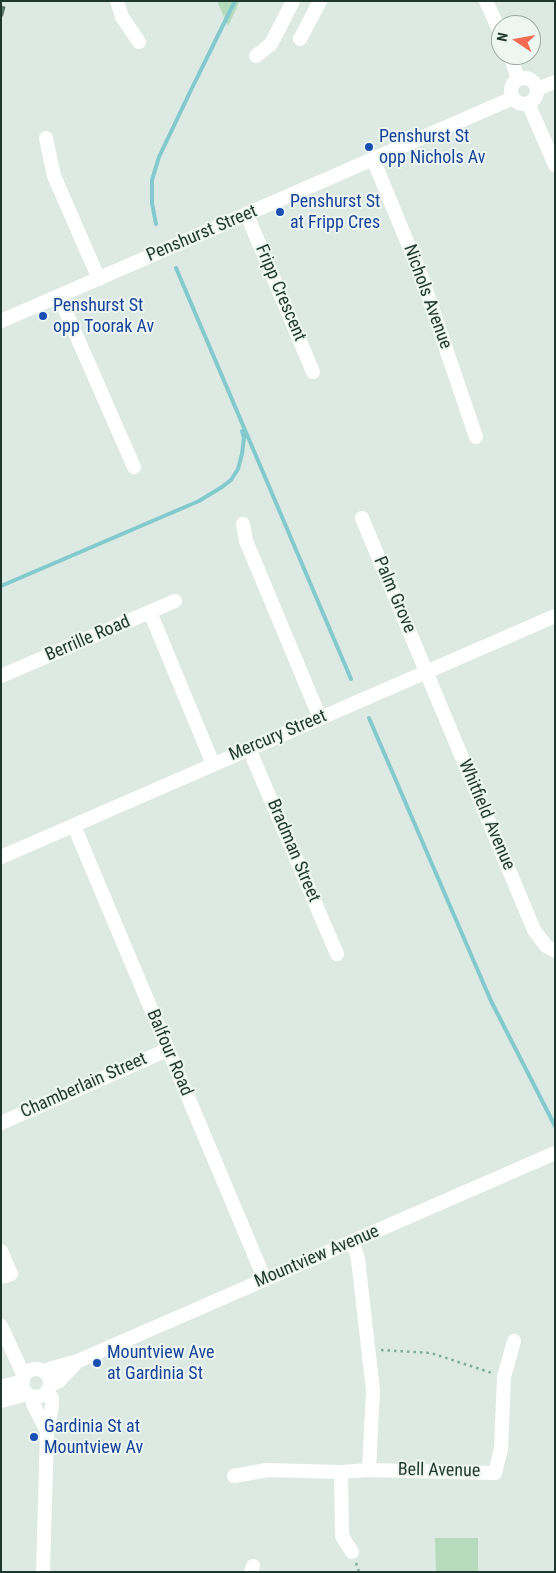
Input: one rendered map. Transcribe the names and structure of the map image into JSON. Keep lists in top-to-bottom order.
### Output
{
  "streets": {
    "street": [
      "Penshurst Street",
      "Fripp Crescent",
      "Nichols Avenue",
      "Palm Grove",
      "Berrille Road",
      "Mercury Street",
      "Whitfield Avenue",
      "Bradman Street",
      "Balfour Road",
      "Chamberlain Street",
      "Mountview Avenue",
      "Bell Avenue"
    ]
  },
  "crossings": [
    ["Penshurst Street", "Fripp Crescent"],
    ["Penshurst Street", "Nichols Avenue"],
    ["Palm Grove", "Mercury Street"],
    ["Palm Grove", "Whitfield Avenue"],
    ["Mercury Street", "Whitfield Avenue"],
    ["Mercury Street", "Bradman Street"],
    ["Mercury Street", "Balfour Road"],
    ["Balfour Road", "Chamberlain Street"],
    ["Balfour Road", "Mountview Avenue"]
  ],
  "places": [
    "Penshurst St opp Nichols Av",
    "Penshurst St at Fripp Cres",
    "Penshurst St opp Toorak Av",
    "Mountview Ave at Gardinia St",
    "Gardinia St at Mountview Av"
  ],
  "north": "left"
}
